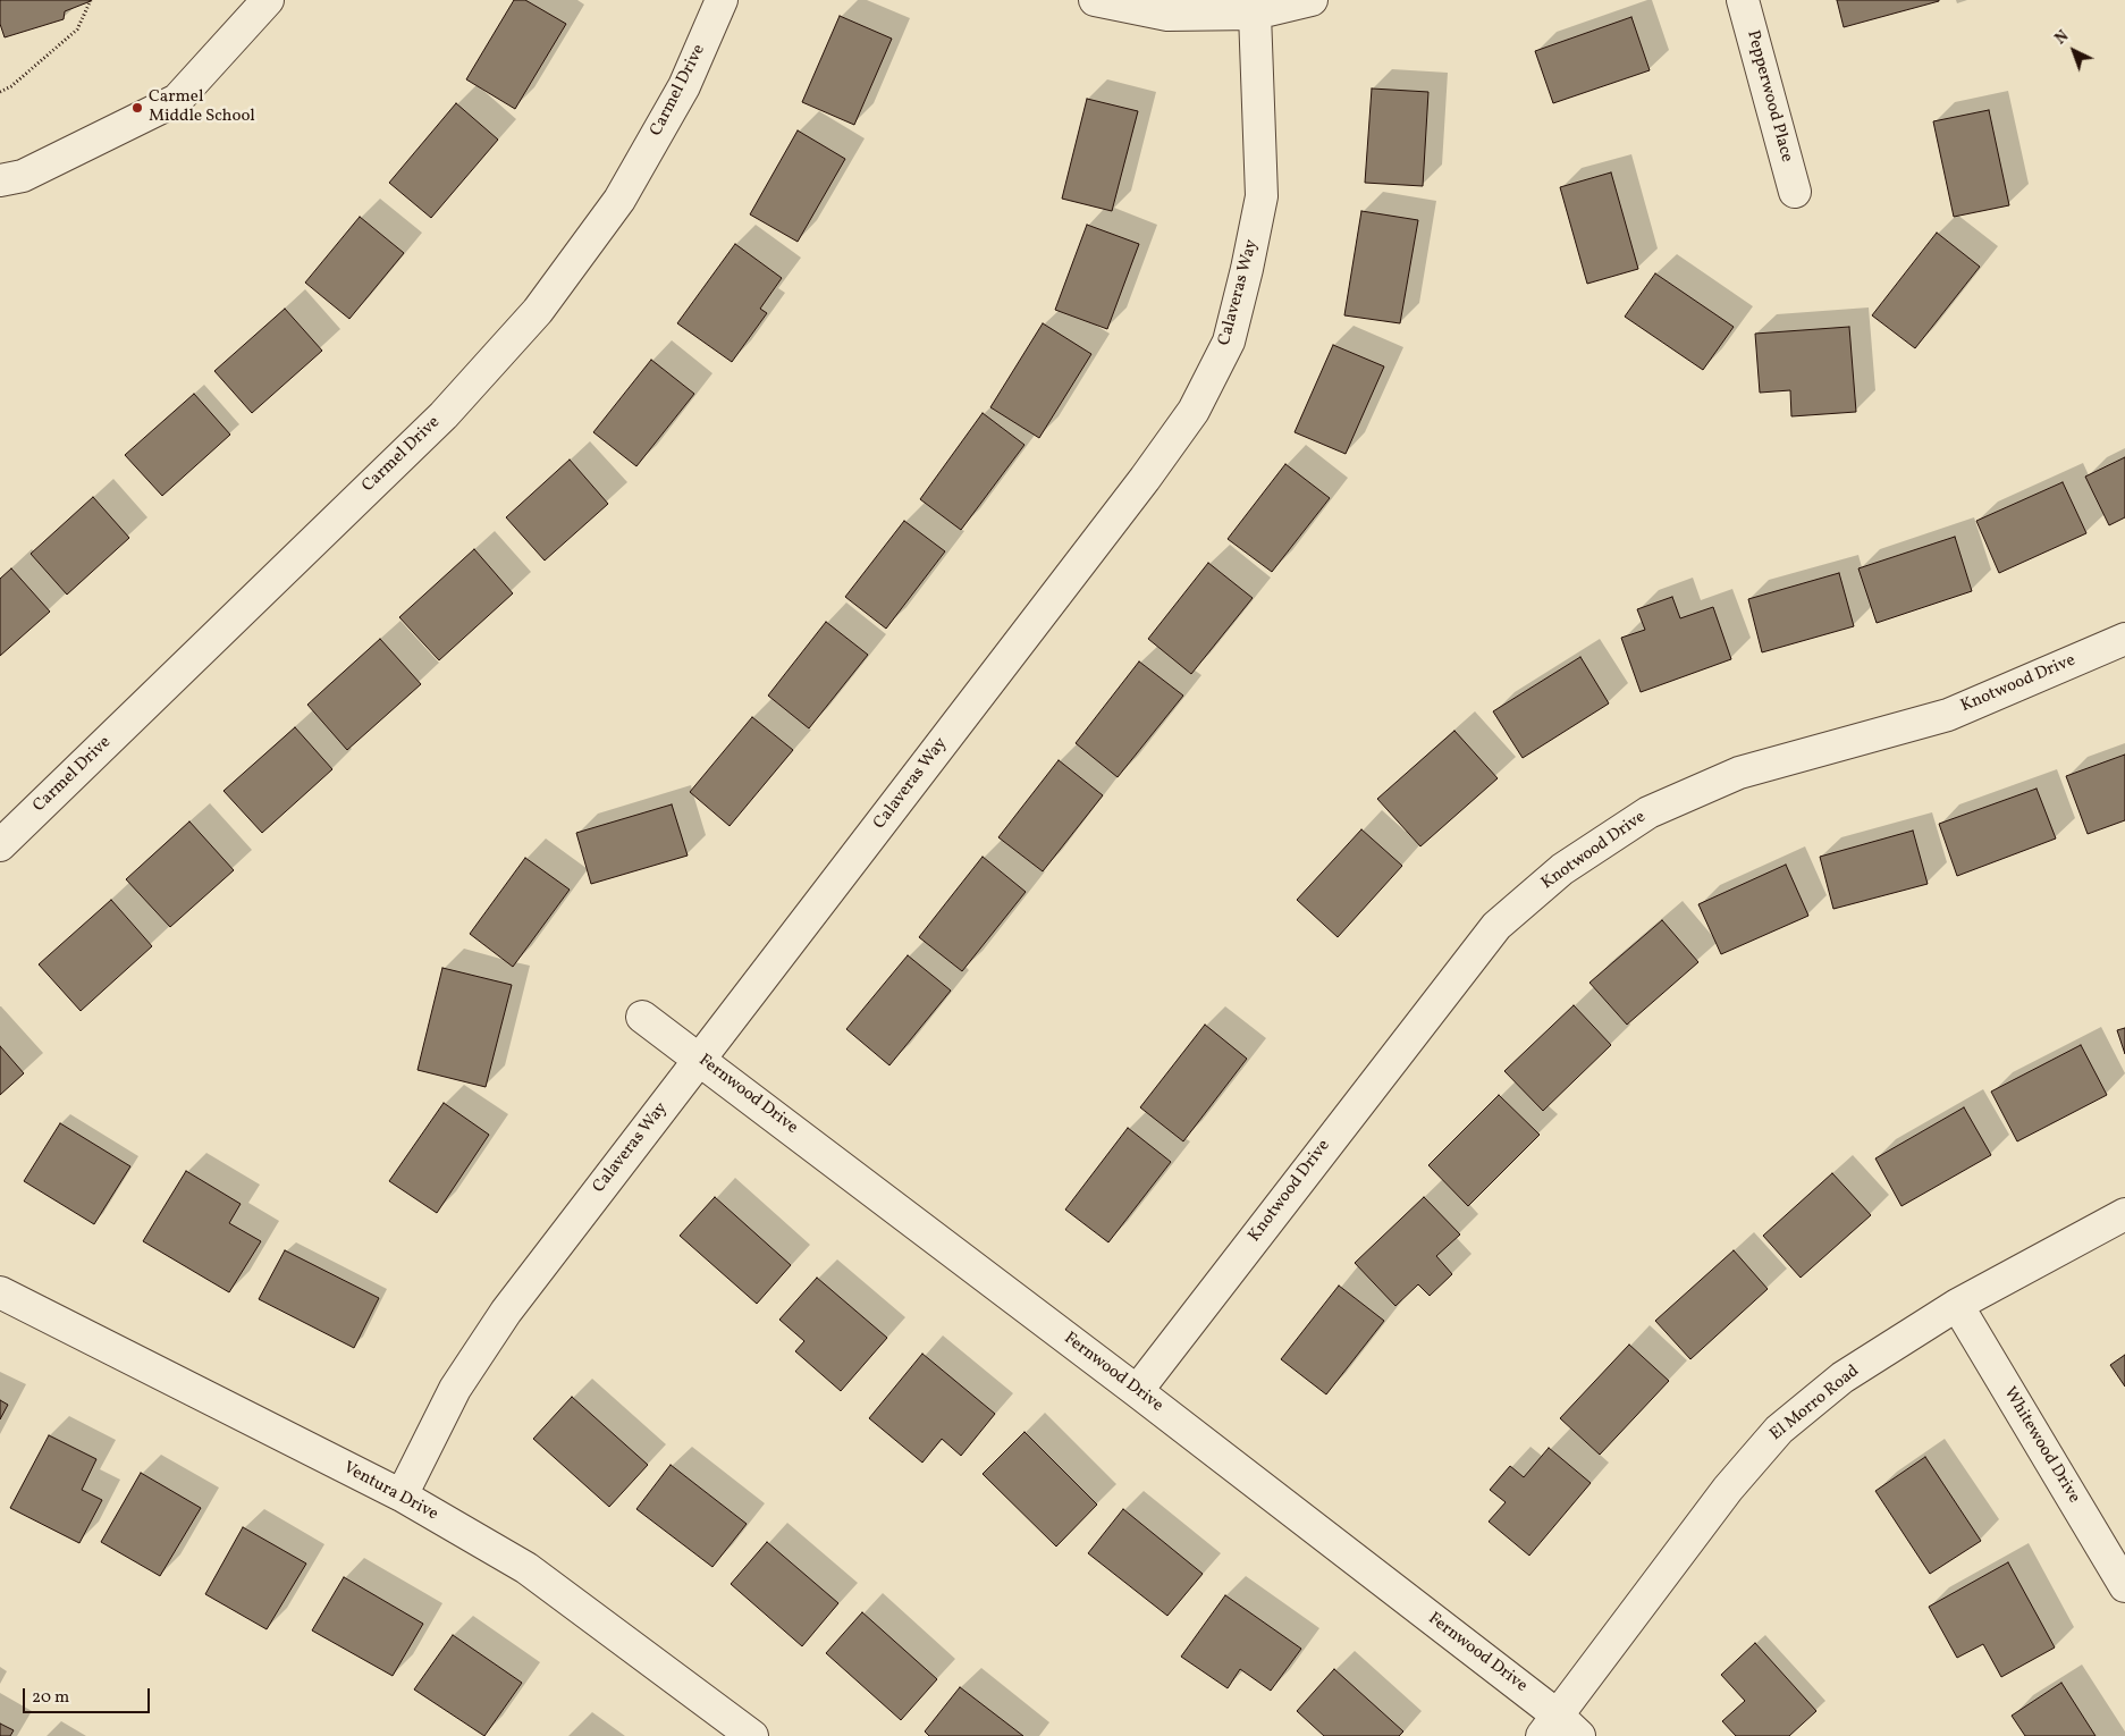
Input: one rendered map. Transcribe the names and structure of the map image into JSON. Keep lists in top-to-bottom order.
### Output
{
  "streets": {
    "street": [
      "Carmel Drive",
      "Pepperwood Place",
      "Calaveras Way",
      "Knotwood Drive",
      "Fernwood Drive",
      "El Morro Road",
      "Whitewood Drive",
      "Ventura Drive"
    ]
  },
  "crossings": [
    ["Calaveras Way", "Fernwood Drive"],
    ["Calaveras Way", "Ventura Drive"],
    ["Knotwood Drive", "Fernwood Drive"],
    ["Fernwood Drive", "El Morro Road"],
    ["El Morro Road", "Whitewood Drive"]
  ],
  "places": ["Carmel Middle School"],
  "scale_bar": "20 m",
  "north": "top left"
}
